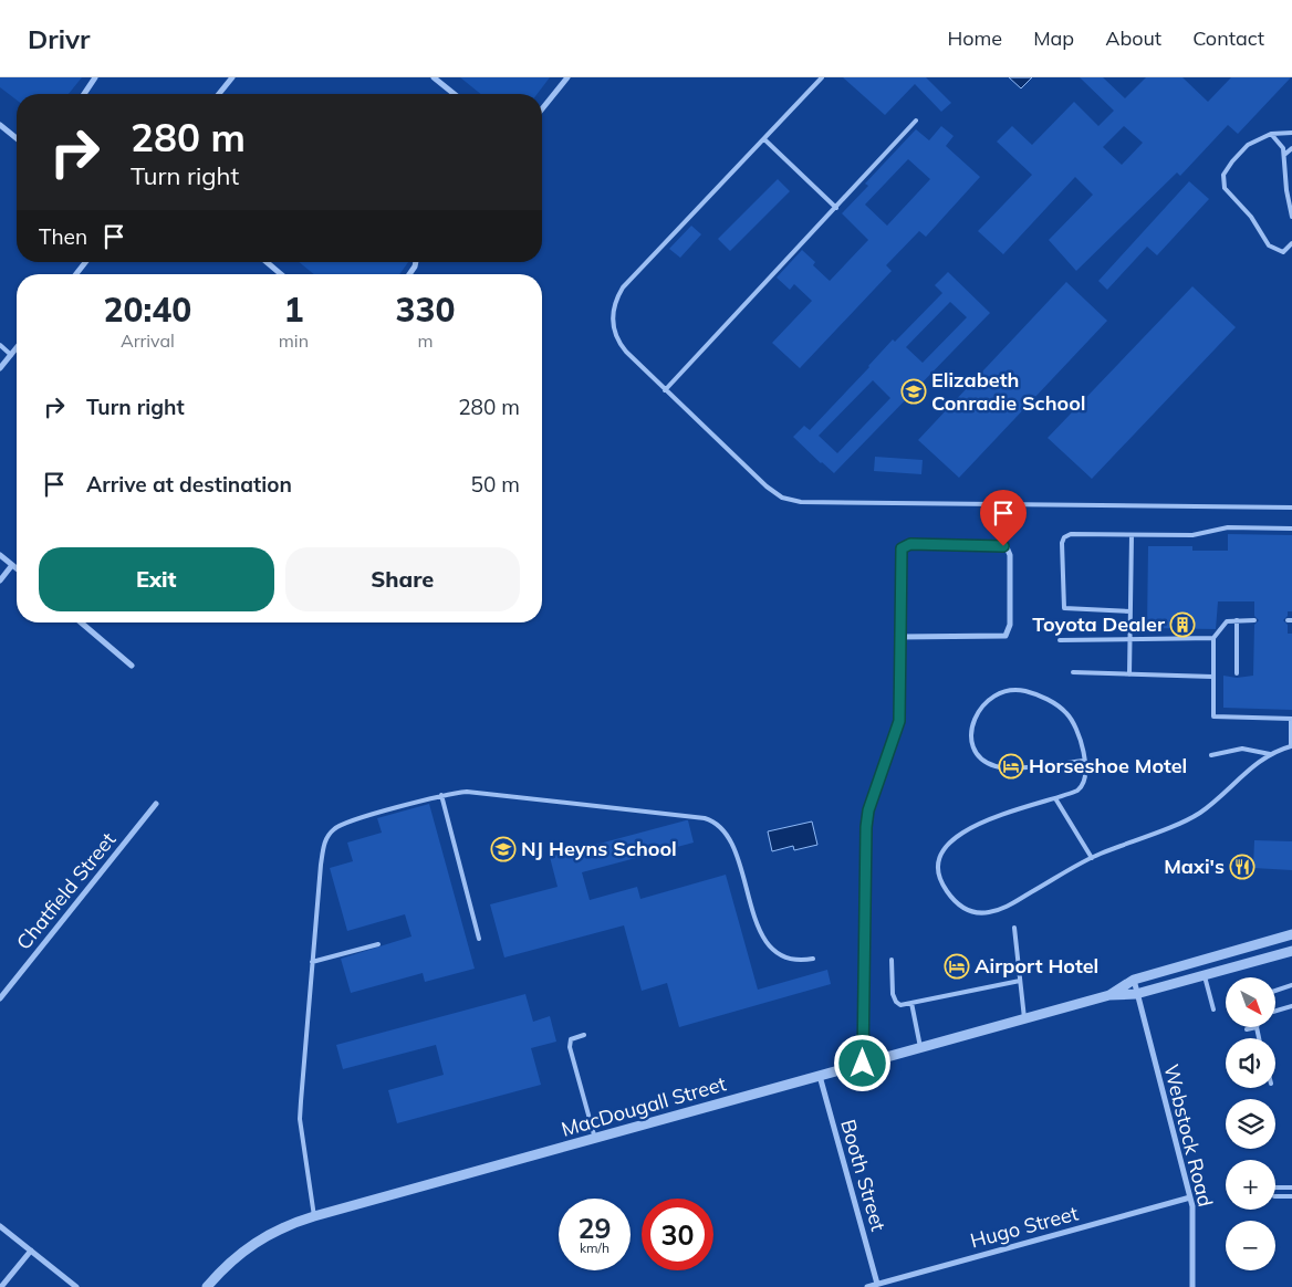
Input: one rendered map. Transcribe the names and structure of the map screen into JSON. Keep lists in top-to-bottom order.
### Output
{
  "streets": {
    "street": [
      "Chatfield Street",
      "MacDougall Street",
      "Webstock Road",
      "Booth Street",
      "Hugo Street"
    ]
  },
  "crossings": [
    ["MacDougall Street", "Webstock Road"],
    ["MacDougall Street", "Booth Street"],
    ["Webstock Road", "Hugo Street"],
    ["Booth Street", "Hugo Street"]
  ],
  "places": {
    "school or university": ["Elizabeth Conradie School", "NJ Heyns School"],
    "building": ["Toyota Dealer"],
    "hotel": ["Horseshoe Motel", "Airport Hotel"],
    "restaurant": ["Maxi's"]
  },
  "north": "bottom right",
  "page": {
    "header": "Drivr",
    "nav": [
      "Home",
      "Map",
      "About",
      "Contact"
    ],
    "turn": ["280 m", "Turn right"],
    "then": "Then",
    "eta": [
      "20:40",
      "Arrival",
      "1",
      "min",
      "330",
      "m"
    ],
    "list": [
      {
        "name": "Turn right",
        "value": "280 m"
      },
      {
        "name": "Arrive at destination",
        "value": "50 m"
      }
    ],
    "buttons": ["Exit", "Share"],
    "map_buttons": ["+", "−"],
    "speed": "29 km/h",
    "limit": "30"
  }
}
